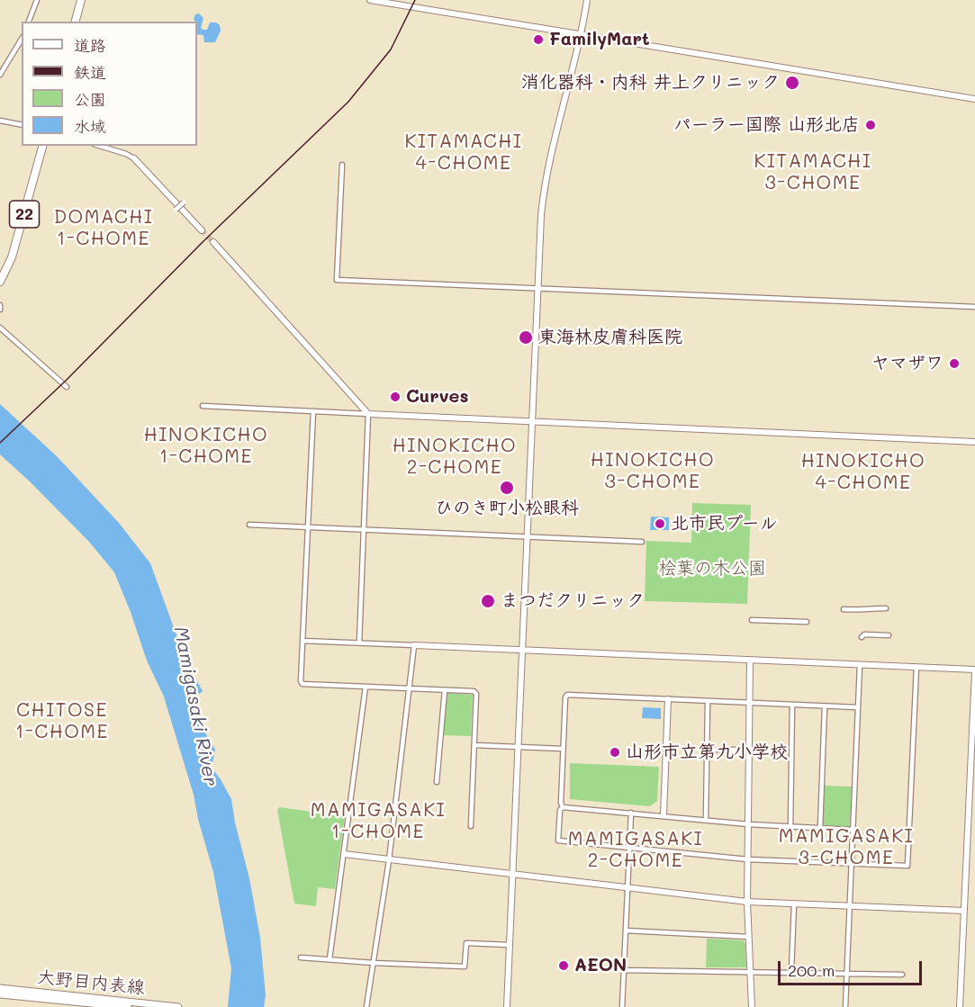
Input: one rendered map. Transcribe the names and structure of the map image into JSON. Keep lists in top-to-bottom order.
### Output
{
  "streets": {
    "main road": ["22", "大野目内表線"]
  },
  "districts": [
    "KITAMACHI 4-CHOME",
    "KITAMACHI 3-CHOME",
    "DOMACHI 1-CHOME",
    "HINOKICHO 1-CHOME",
    "HINOKICHO 2-CHOME",
    "HINOKICHO 3-CHOME",
    "HINOKICHO 4-CHOME",
    "CHITOSE 1-CHOME",
    "MAMIGASAKI 1-CHOME",
    "MAMIGASAKI 3-CHOME",
    "MAMIGASAKI 2-CHOME"
  ],
  "water": ["Mamigasaki River"],
  "parks": ["桧葉の木公園"],
  "places": [
    "FamilyMart",
    "消化器科・内科 井上クリニック",
    "パーラー国際 山形北店",
    "東海林皮膚科医院",
    "ヤマザワ",
    "Curves",
    "ひのき町小松眼科",
    "北市民プール",
    "まつだクリニック",
    "山形市立第九小学校",
    "AEON"
  ],
  "legend": [
    "道路",
    "鉄道",
    "公園",
    "水域"
  ],
  "scale_bar": "200 m"
}
